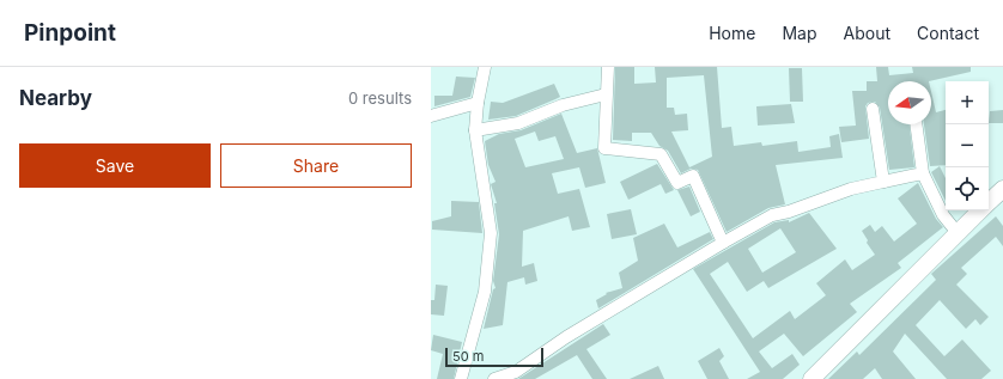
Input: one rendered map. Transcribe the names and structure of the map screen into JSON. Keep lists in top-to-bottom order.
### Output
{
  "scale_bar": "50 m",
  "north": "left",
  "page": {
    "header": "Pinpoint",
    "nav": [
      "Home",
      "Map",
      "About",
      "Contact"
    ],
    "heading": ["Nearby", "0 results"],
    "map_buttons": ["+", "−"],
    "buttons": ["Save", "Share"],
    "scale": "50 m"
  }
}
